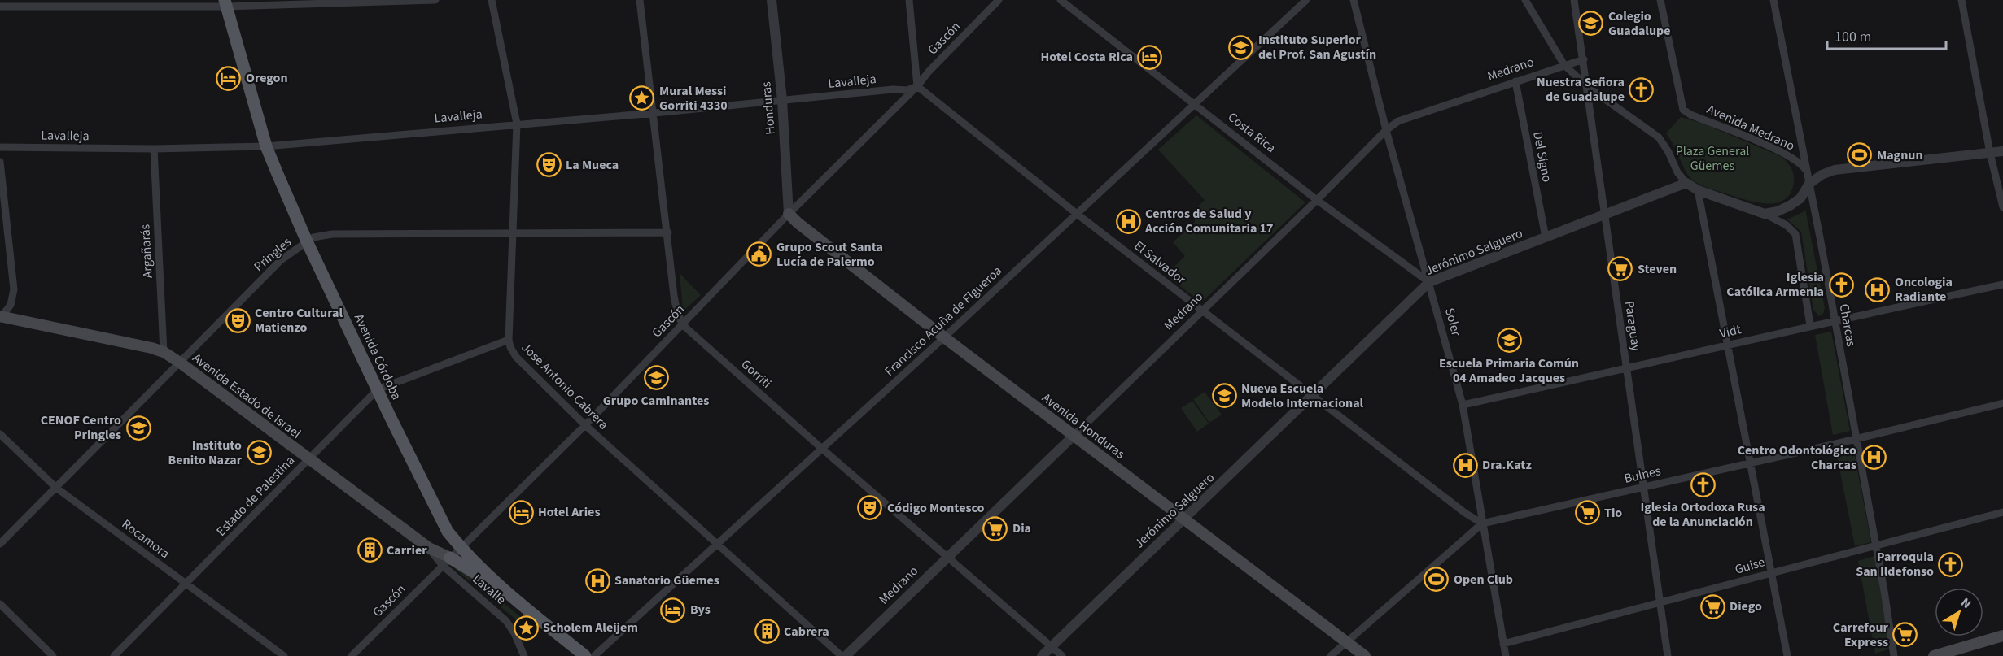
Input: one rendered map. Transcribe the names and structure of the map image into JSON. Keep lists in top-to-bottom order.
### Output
{
  "streets": {
    "main road": ["Avenida Córdoba", "Avenida Estado de Israel", "Avenida Honduras"],
    "street": [
      "Gascón",
      "Medrano",
      "Lavalleja",
      "Honduras",
      "Avenida Medrano",
      "Costa Rica",
      "Del Signo",
      "Argañarás",
      "Jerónimo Salguero",
      "Pringles",
      "El Salvador",
      "Francisco Acuña de Figueroa",
      "Soler",
      "Charcas",
      "Paraguay",
      "Vidt",
      "Gorriti",
      "José Antonio Cabrera",
      "Bulnes",
      "Estado de Palestina",
      "Rocamora",
      "Guise",
      "Lavalle"
    ]
  },
  "crossings": [
    ["Gascón", "Lavalleja"],
    ["Gascón", "Honduras"],
    ["Gascón", "El Salvador"],
    ["Gascón", "Avenida Córdoba"],
    ["Gascón", "Gorriti"],
    ["Gascón", "José Antonio Cabrera"],
    ["Gascón", "Avenida Estado de Israel"],
    ["Gascón", "Avenida Honduras"],
    ["Gascón", "Lavalle"],
    ["Medrano", "Costa Rica"],
    ["Medrano", "Del Signo"],
    ["Medrano", "El Salvador"],
    ["Medrano", "Soler"],
    ["Medrano", "Paraguay"],
    ["Medrano", "Gorriti"],
    ["Medrano", "José Antonio Cabrera"],
    ["Medrano", "Avenida Honduras"],
    ["Lavalleja", "Honduras"],
    ["Lavalleja", "Argañarás"],
    ["Lavalleja", "El Salvador"],
    ["Lavalleja", "Avenida Córdoba"],
    ["Lavalleja", "José Antonio Cabrera"],
    ["Honduras", "Avenida Honduras"],
    ["Avenida Medrano", "Charcas"],
    ["Costa Rica", "Jerónimo Salguero"],
    ["Costa Rica", "Francisco Acuña de Figueroa"],
    ["Costa Rica", "Soler"],
    ["Del Signo", "Jerónimo Salguero"],
    ["Argañarás", "Avenida Estado de Israel"],
    ["Jerónimo Salguero", "El Salvador"],
    ["Jerónimo Salguero", "Soler"],
    ["Jerónimo Salguero", "Paraguay"],
    ["Jerónimo Salguero", "Gorriti"],
    ["Jerónimo Salguero", "Avenida Honduras"],
    ["Pringles", "Avenida Córdoba"],
    ["Pringles", "José Antonio Cabrera"],
    ["Pringles", "Avenida Estado de Israel"],
    ["Pringles", "Rocamora"],
    ["El Salvador", "Francisco Acuña de Figueroa"],
    ["El Salvador", "Soler"],
    ["El Salvador", "Bulnes"],
    ["Francisco Acuña de Figueroa", "Gorriti"],
    ["Francisco Acuña de Figueroa", "José Antonio Cabrera"],
    ["Francisco Acuña de Figueroa", "Avenida Honduras"],
    ["Soler", "Vidt"],
    ["Soler", "Bulnes"],
    ["Soler", "Guise"],
    ["Charcas", "Vidt"],
    ["Charcas", "Bulnes"],
    ["Charcas", "Guise"],
    ["Paraguay", "Vidt"],
    ["Paraguay", "Bulnes"],
    ["Paraguay", "Guise"],
    ["Avenida Córdoba", "Avenida Estado de Israel"],
    ["Avenida Córdoba", "Estado de Palestina"],
    ["Avenida Córdoba", "Lavalle"],
    ["José Antonio Cabrera", "Estado de Palestina"],
    ["Avenida Estado de Israel", "Estado de Palestina"],
    ["Avenida Estado de Israel", "Lavalle"],
    ["Avenida Honduras", "Bulnes"],
    ["Estado de Palestina", "Rocamora"]
  ],
  "parks": ["Plaza General Güemes"],
  "places": {
    "school or university": [
      "Colegio Guadalupe",
      "Instituto Superior del Prof. San Agustín",
      "Escuela Primaria Común 04 Amadeo Jacques",
      "Grupo Caminantes",
      "Nueva Escuela Modelo Internacional",
      "CENOF Centro Pringles",
      "Instituto Benito Nazar"
    ],
    "hotel": [
      "Hotel Costa Rica",
      "Oregon",
      "Hotel Aries",
      "Bys"
    ],
    "church": [
      "Nuestra Señora de Guadalupe",
      "Iglesia Católica Armenia",
      "Iglesia Ortodoxa Rusa de la Anunciación",
      "Parroquia San Ildefonso"
    ],
    "place": ["Mural Messi Gorriti 4330", "Scholem Aleijem"],
    "sports": ["Magnun", "Open Club"],
    "theatre": ["La Mueca", "Centro Cultural Matienzo", "Código Montesco"],
    "hospital": [
      "Centros de Salud y Acción Comunitaria 17",
      "Oncologia Radiante",
      "Centro Odontológico Charcas",
      "Dra.Katz",
      "Sanatorio Güemes"
    ],
    "public building": ["Grupo Scout Santa Lucía de Palermo"],
    "supermarket": [
      "Steven",
      "Tio",
      "Dia",
      "Diego",
      "Carrefour Express"
    ],
    "building": ["Carrier", "Cabrera"]
  },
  "scale_bar": "100 m",
  "north": "top right"
}
